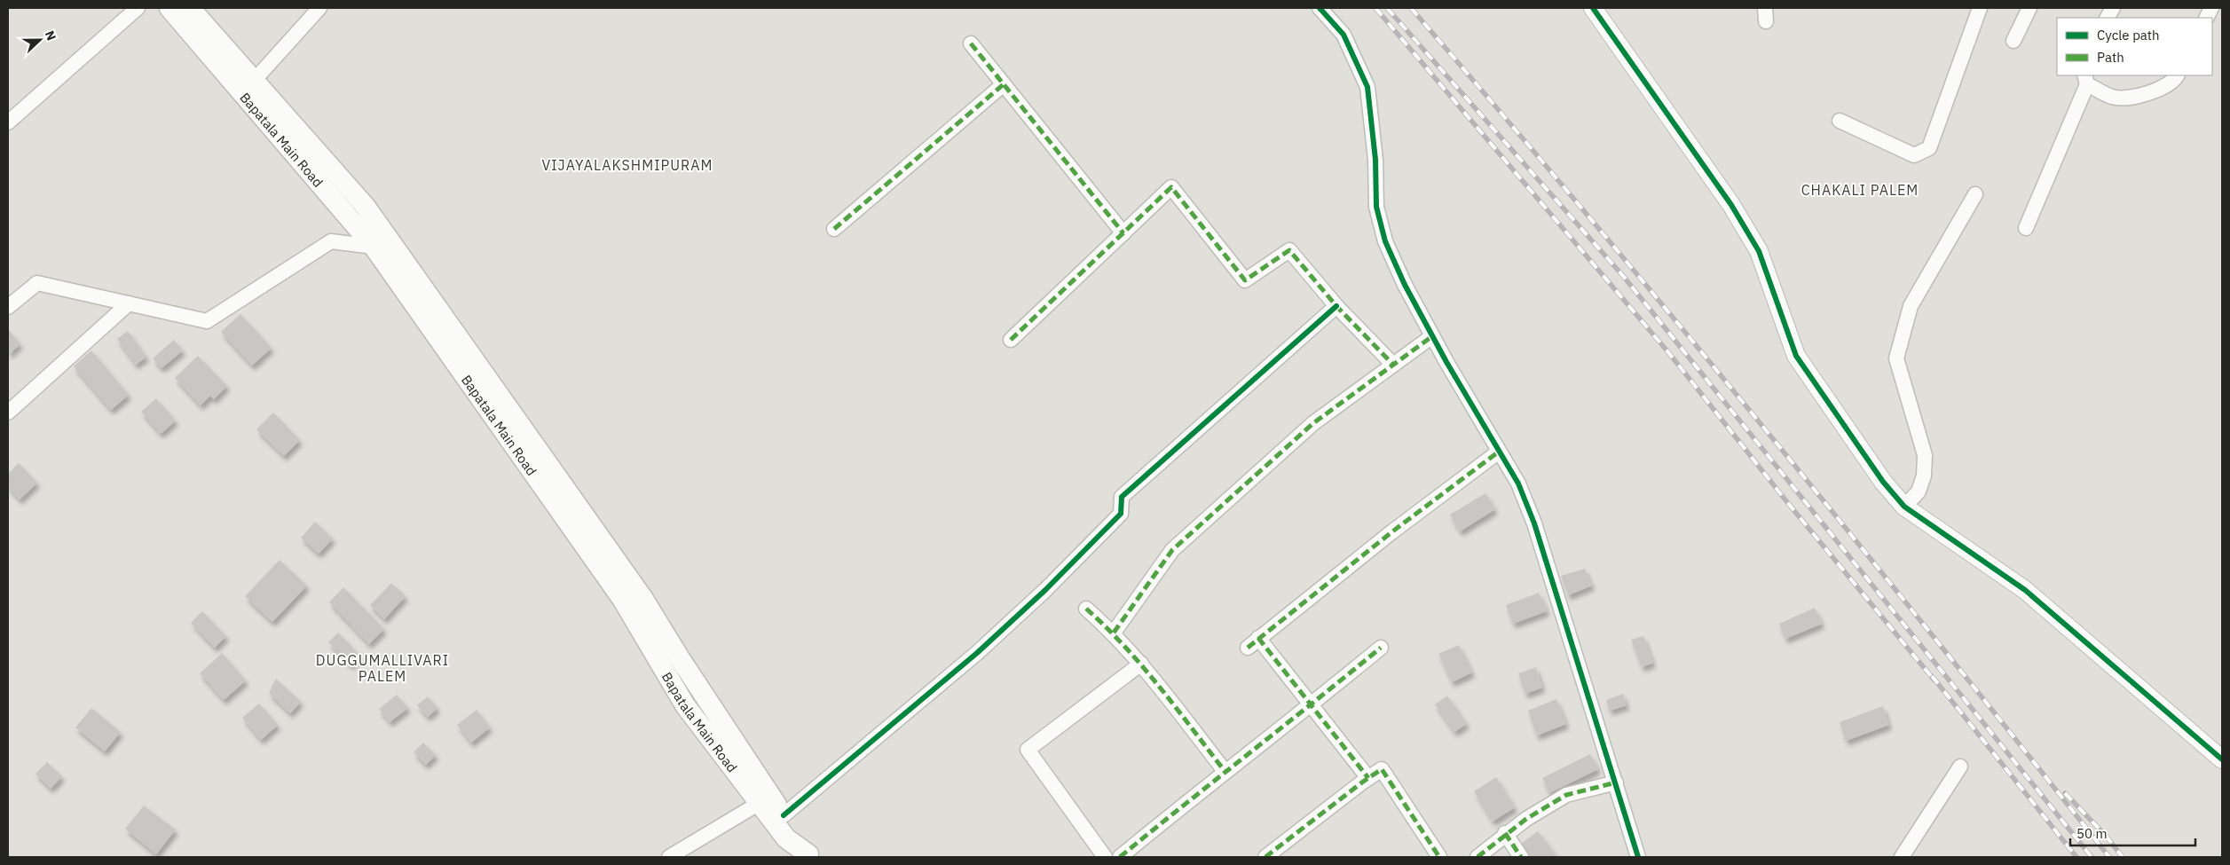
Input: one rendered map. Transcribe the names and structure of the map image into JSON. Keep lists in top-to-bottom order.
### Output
{
  "streets": {
    "main road": ["Bapatala Main Road"]
  },
  "districts": ["VIJAYALAKSHMIPURAM", "CHAKALI PALEM", "DUGGUMALLIVARI PALEM"],
  "legend": ["Cycle path", "Path"],
  "scale_bar": "50 m",
  "north": "right"
}
